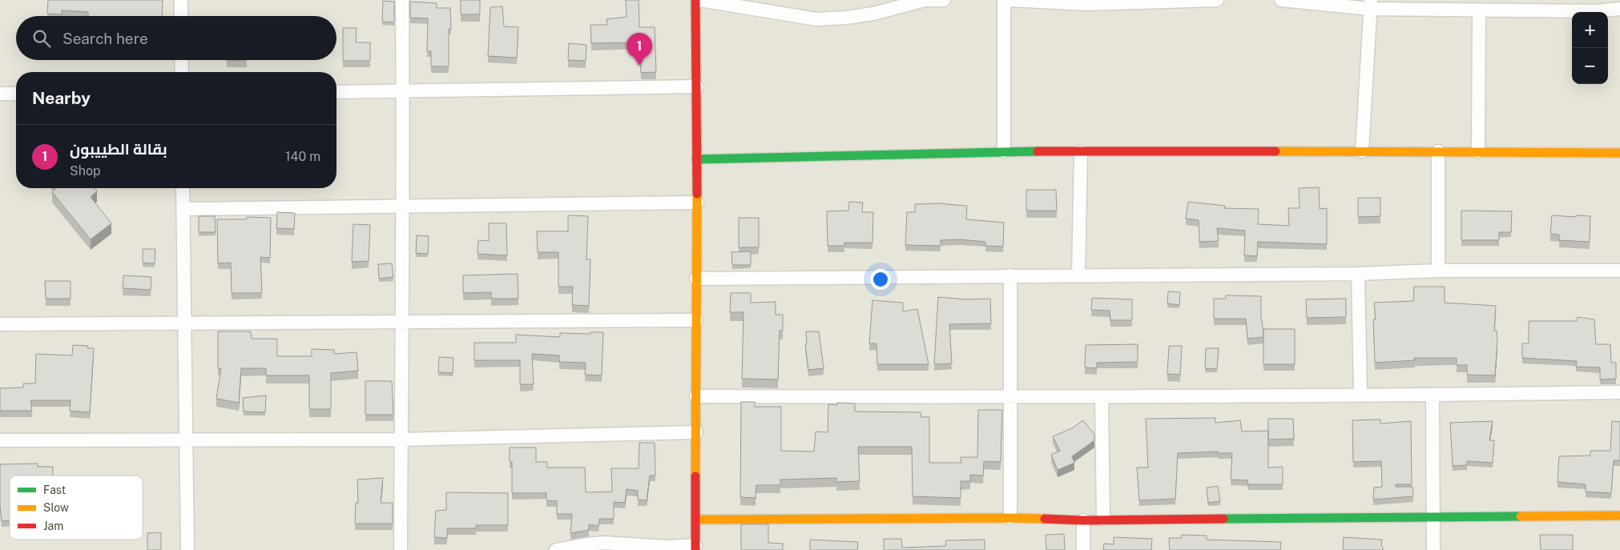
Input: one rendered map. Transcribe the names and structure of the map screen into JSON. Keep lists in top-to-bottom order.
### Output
{
  "legend": ["Fast", "Slow", "Jam"],
  "page": {
    "map_buttons": ["+", "−"],
    "search": "Search here",
    "pins": "1",
    "heading": "Nearby",
    "list": [
      {
        "mark": "1",
        "name": "بقالة الطييبون",
        "note": "Shop",
        "value": "140 m"
      }
    ]
  }
}
